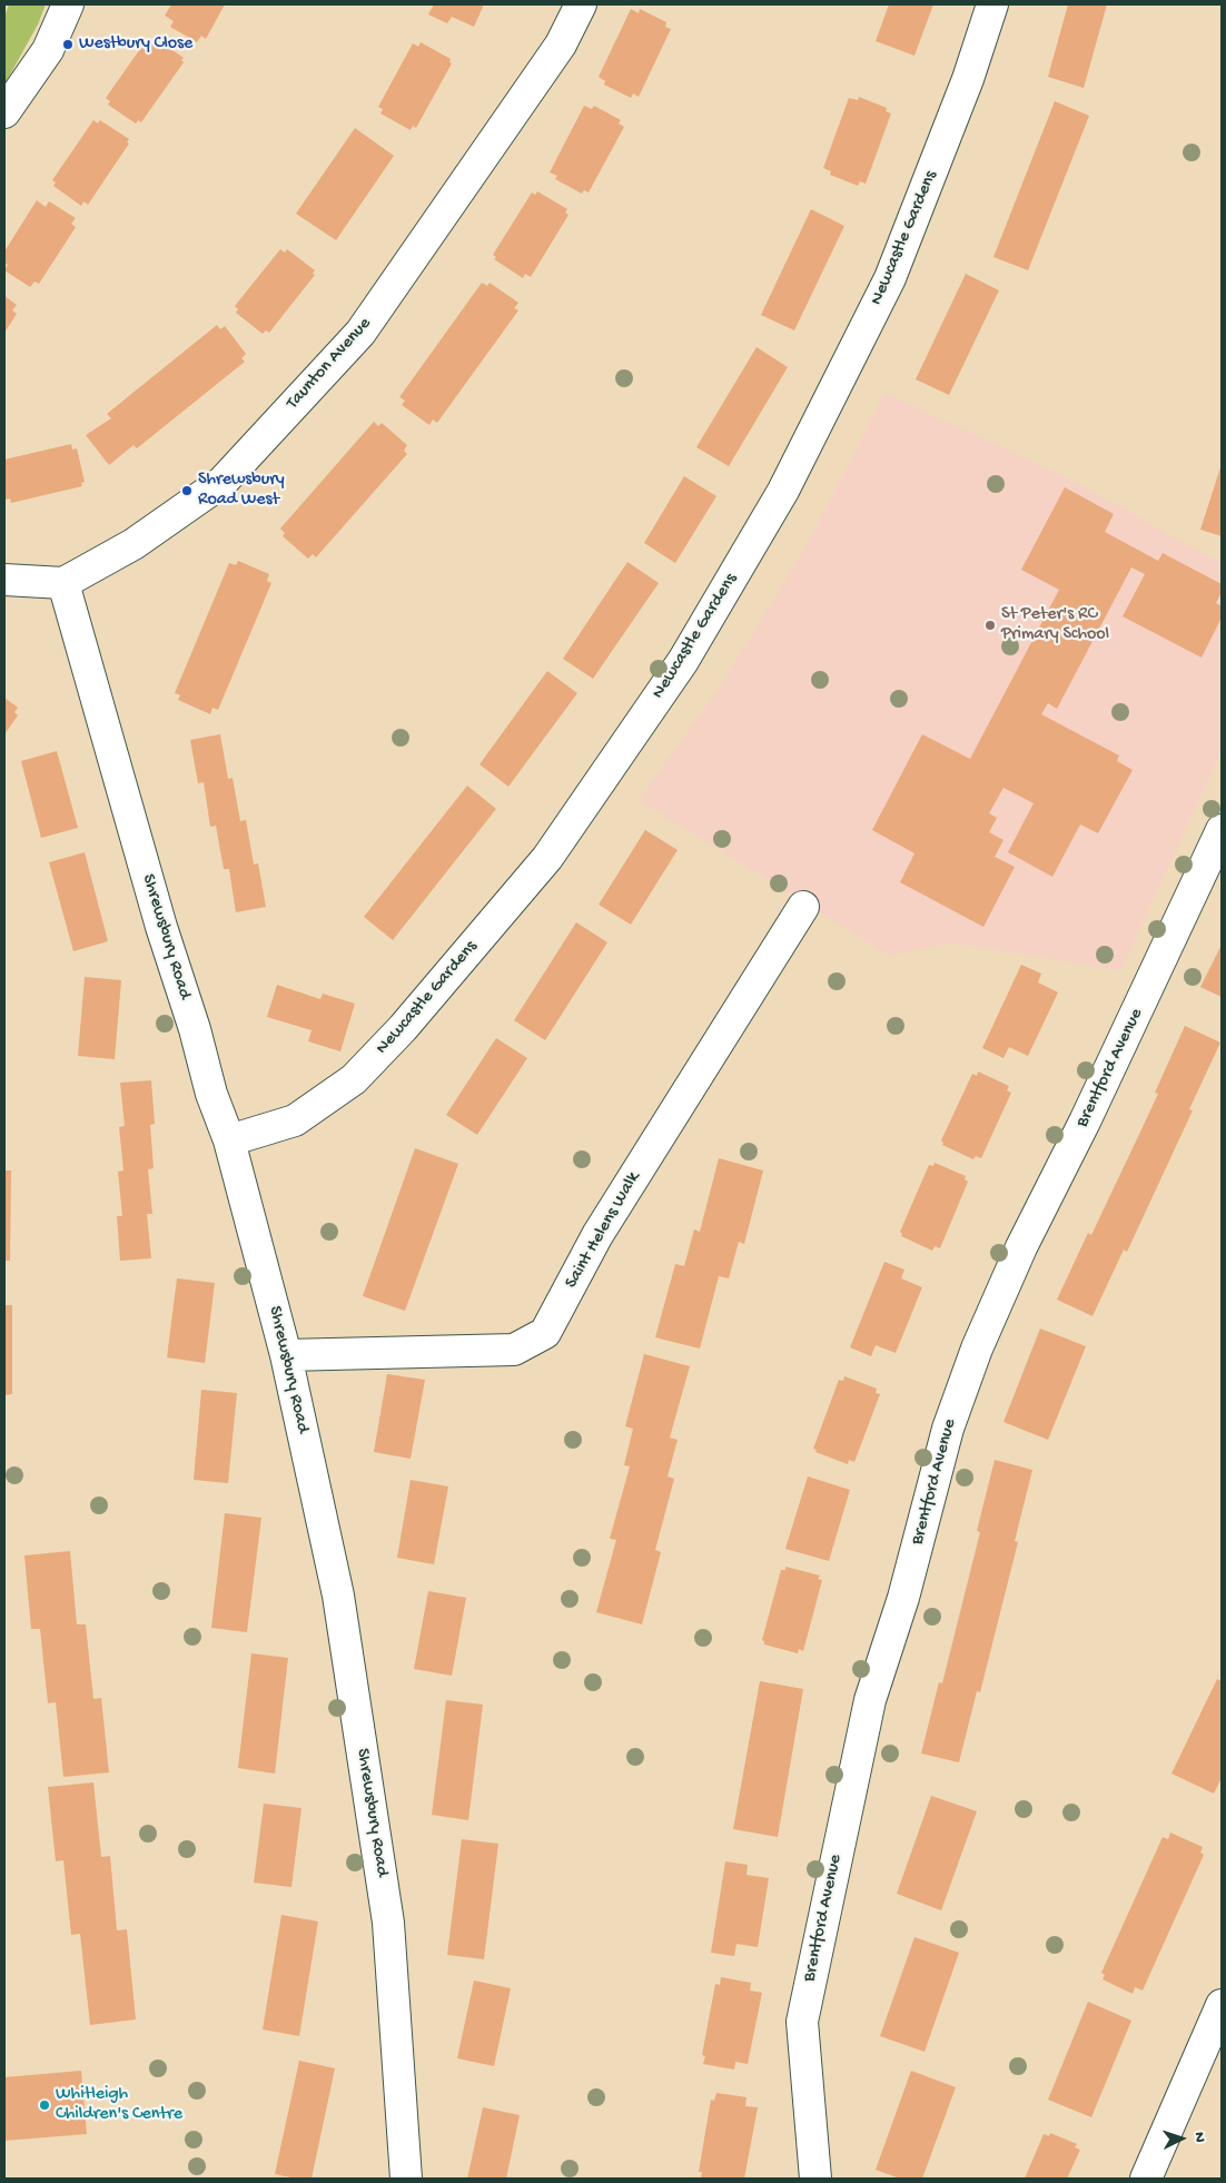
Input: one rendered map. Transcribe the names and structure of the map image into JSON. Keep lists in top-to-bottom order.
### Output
{
  "streets": {
    "street": [
      "Newcastle Gardens",
      "Taunton Avenue",
      "Shrewsbury Road",
      "Brentford Avenue",
      "Saint Helens Walk"
    ]
  },
  "crossings": [
    ["Newcastle Gardens", "Shrewsbury Road"],
    ["Taunton Avenue", "Shrewsbury Road"],
    ["Shrewsbury Road", "Saint Helens Walk"]
  ],
  "places": [
    "Westbury Close",
    "Shrewsbury Road West",
    "St Peter's RC Primary School",
    "Whitleigh Children's Centre"
  ],
  "north": "right"
}
